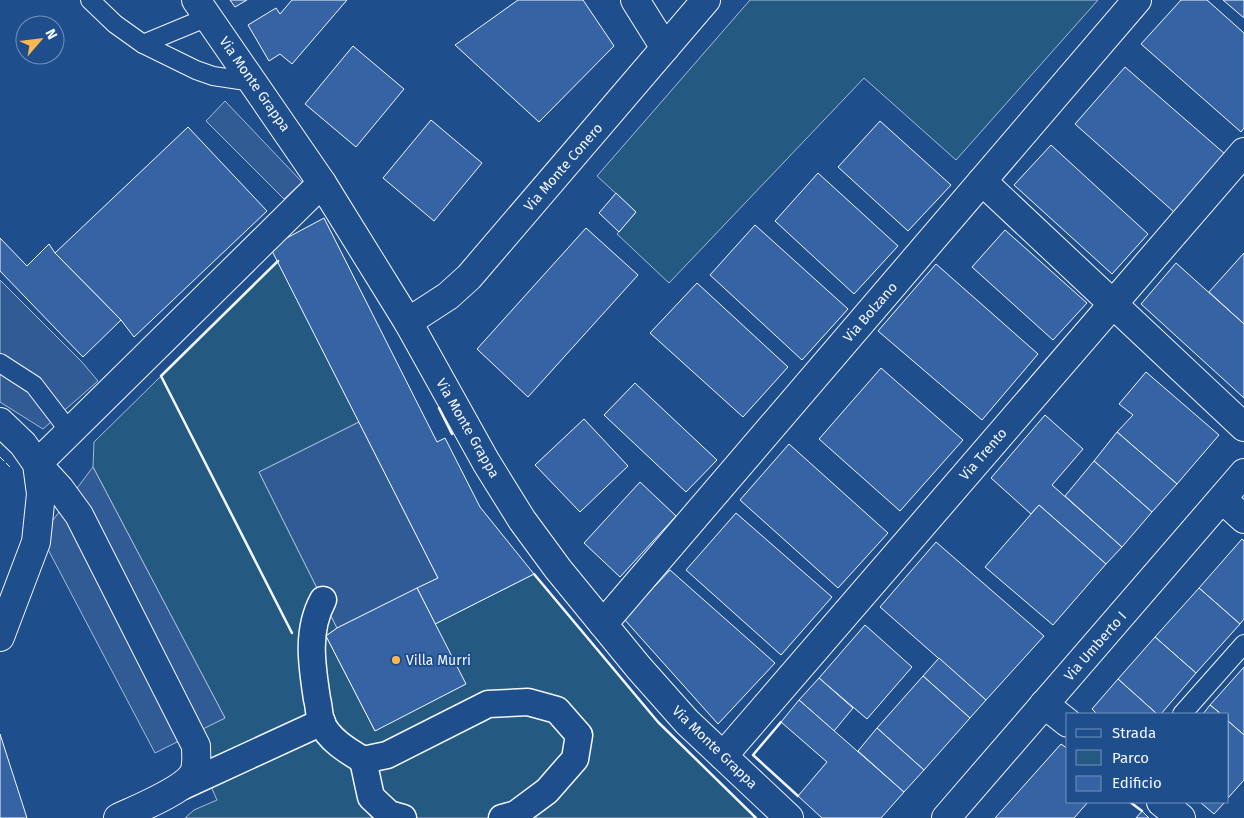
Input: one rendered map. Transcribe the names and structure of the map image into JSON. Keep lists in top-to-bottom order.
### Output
{
  "streets": {
    "street": [
      "Via Monte Grappa",
      "Via Monte Conero",
      "Via Bolzano",
      "Via Trento",
      "Via Umberto I"
    ]
  },
  "crossings": [
    ["Via Monte Grappa", "Via Monte Conero"],
    ["Via Monte Grappa", "Via Bolzano"],
    ["Via Monte Grappa", "Via Trento"]
  ],
  "places": ["Villa Murri"],
  "legend": ["Strada", "Parco", "Edificio"],
  "north": "top right"
}
